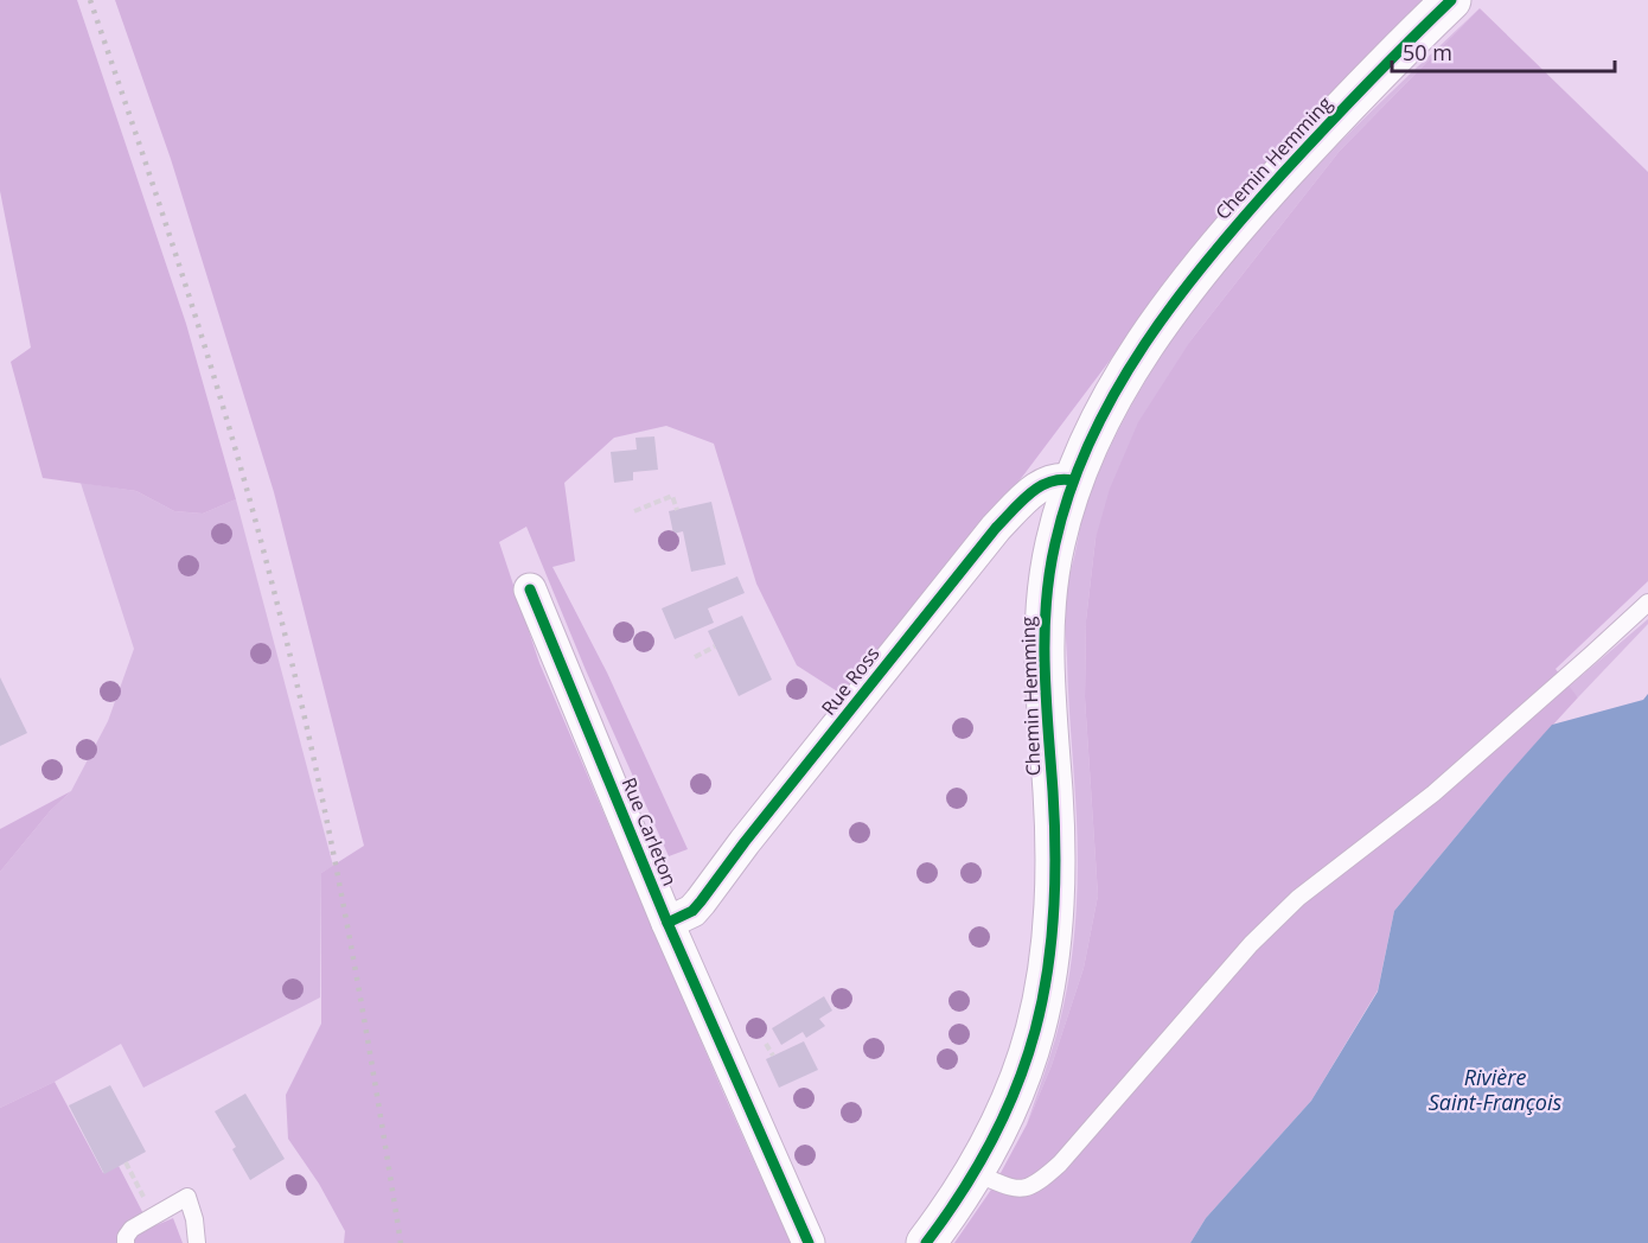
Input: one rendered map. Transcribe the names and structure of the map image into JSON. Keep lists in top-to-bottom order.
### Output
{
  "streets": {
    "street": ["Chemin Hemming", "Rue Ross", "Rue Carleton"]
  },
  "crossings": [
    ["Chemin Hemming", "Rue Ross"],
    ["Rue Ross", "Rue Carleton"]
  ],
  "water": ["Rivière Saint-François"],
  "scale_bar": "50 m"
}
